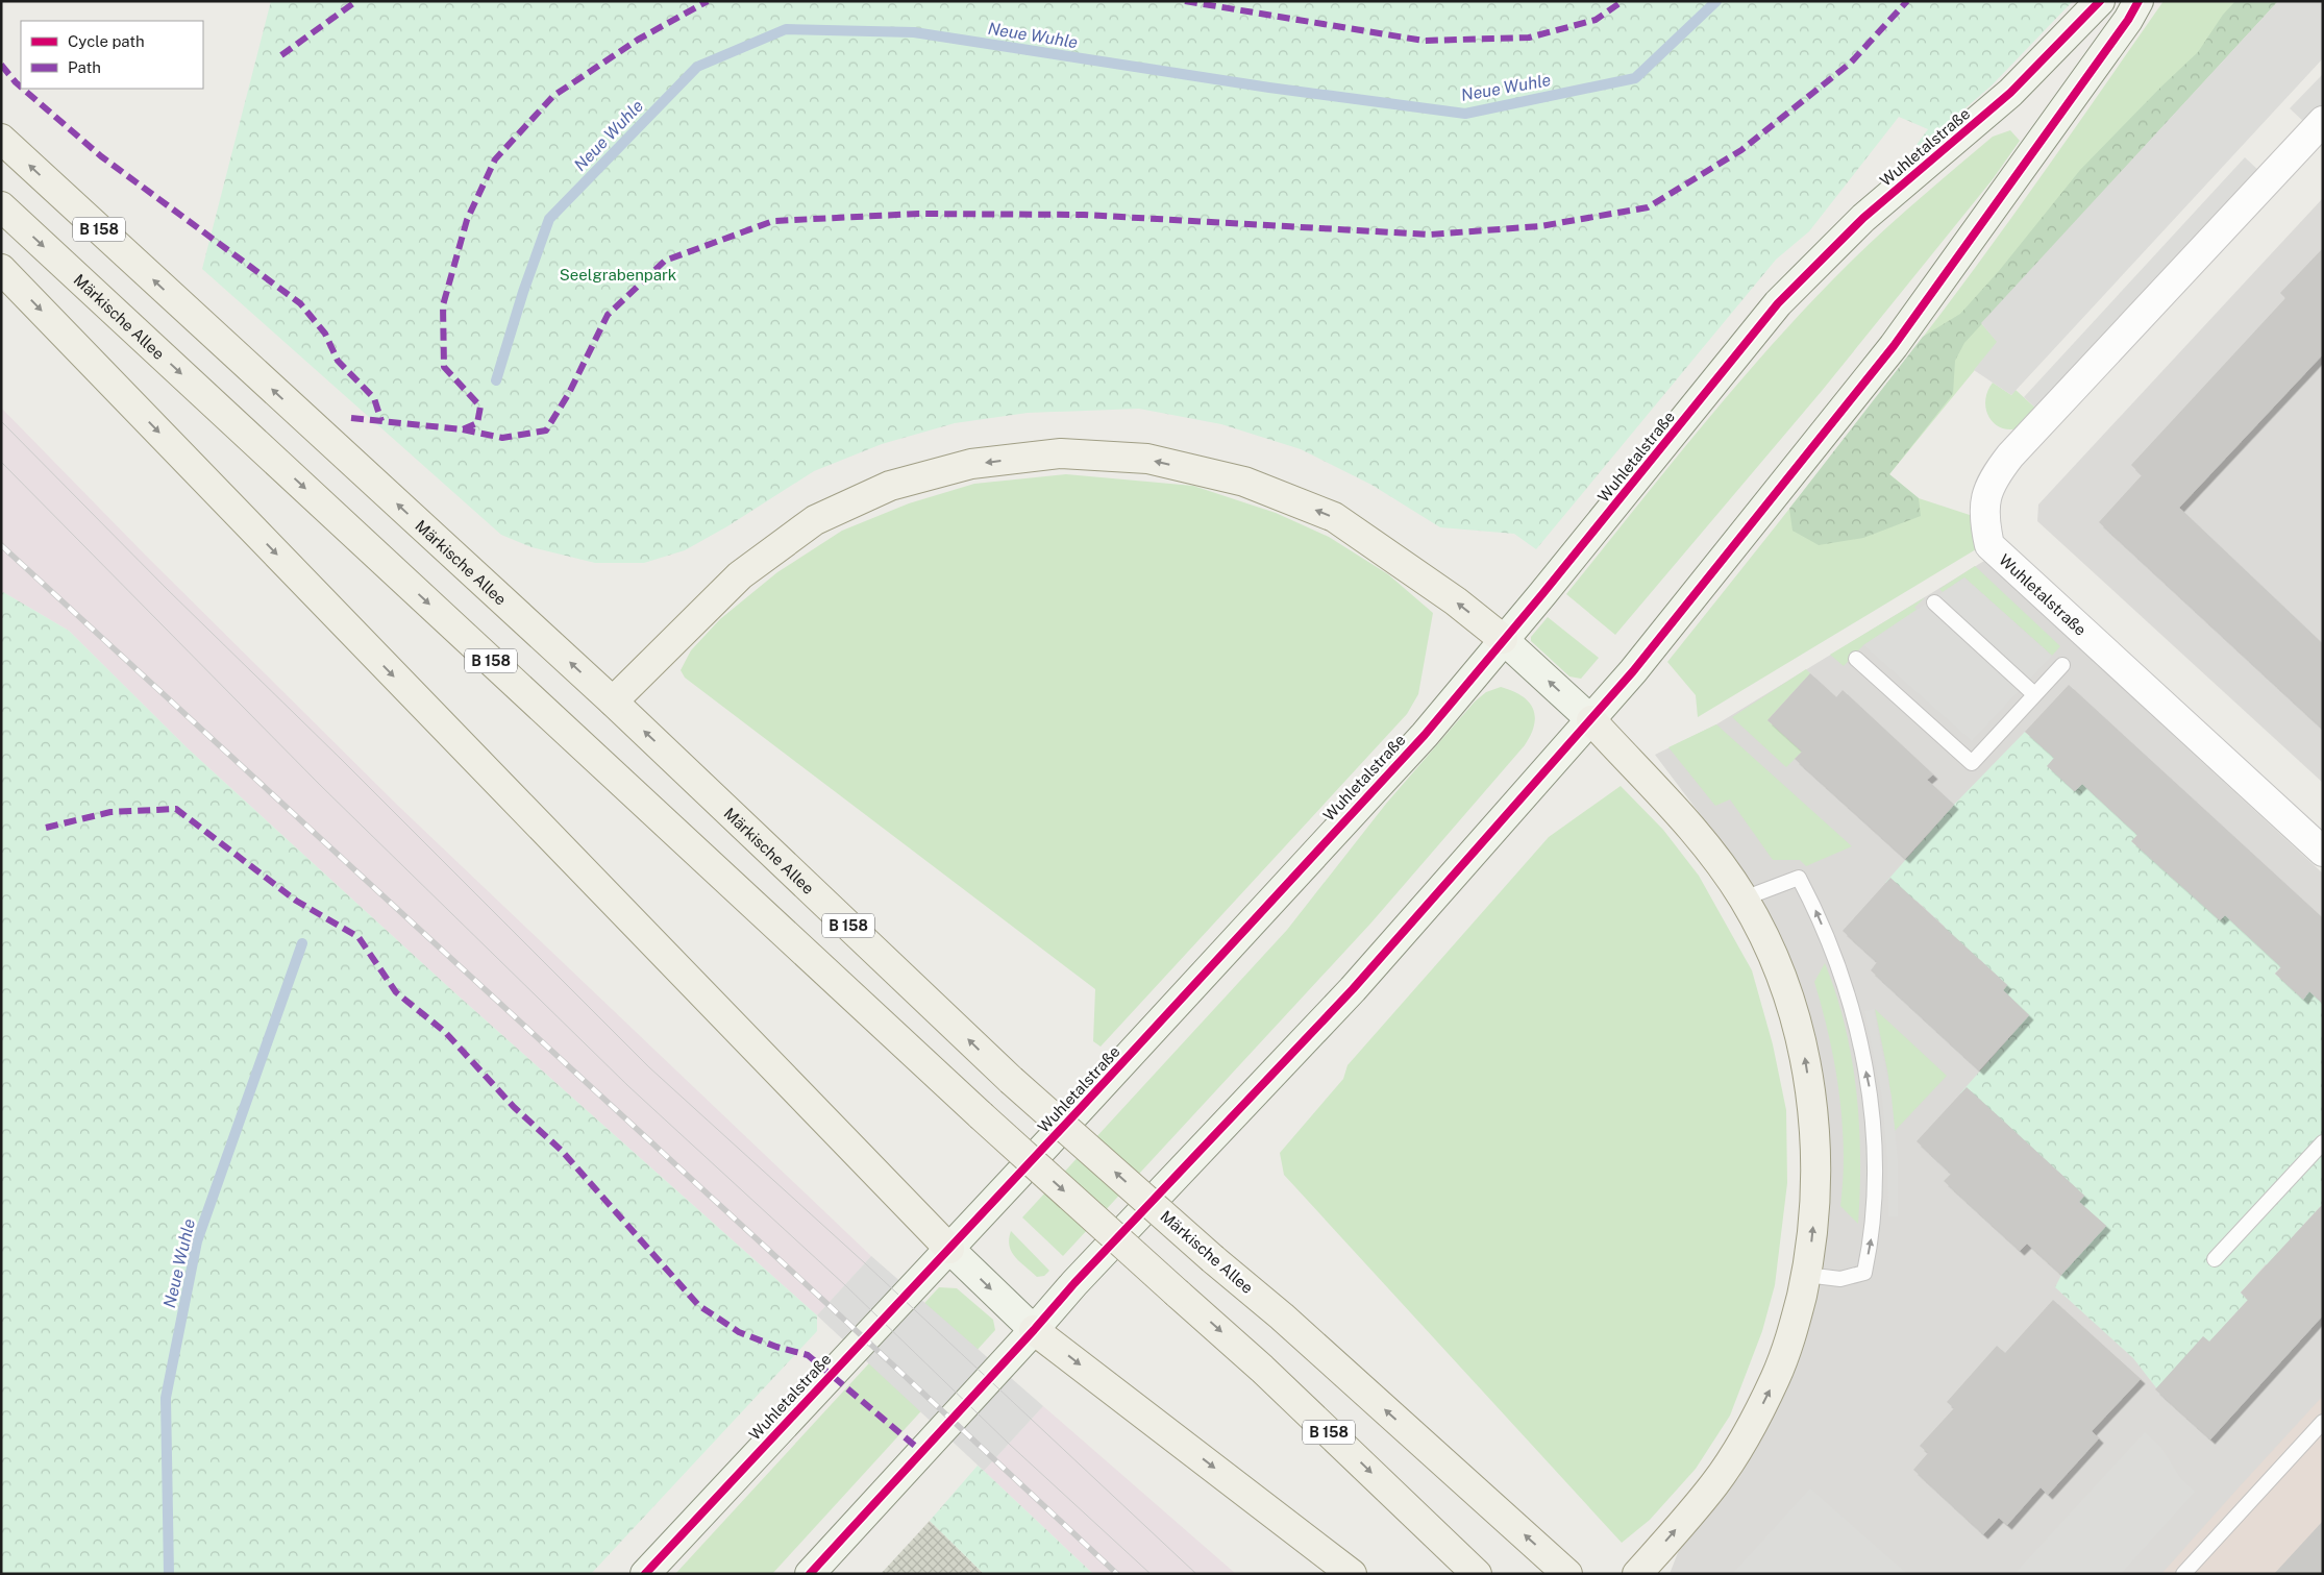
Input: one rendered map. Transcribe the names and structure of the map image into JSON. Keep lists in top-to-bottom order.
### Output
{
  "streets": {
    "main road": ["Wuhletalstraße", "B 158", "Märkische Allee"]
  },
  "water": ["Neue Wuhle"],
  "parks": ["Seelgrabenpark"],
  "legend": ["Cycle path", "Path"]
}
